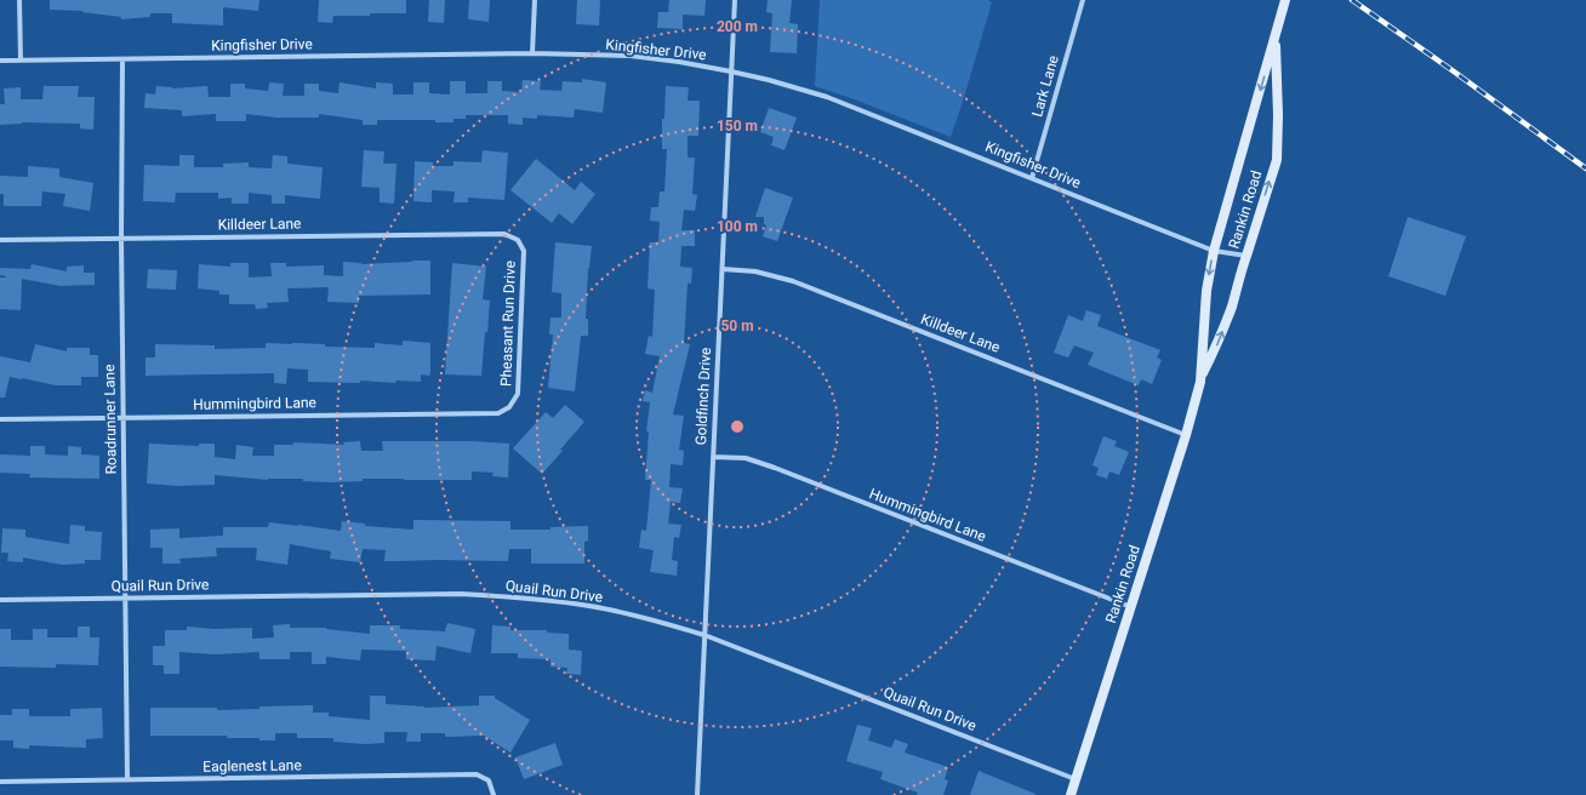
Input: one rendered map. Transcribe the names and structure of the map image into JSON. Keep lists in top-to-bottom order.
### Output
{
  "streets": {
    "street": [
      "Kingfisher Drive",
      "Lark Lane",
      "Rankin Road",
      "Killdeer Lane",
      "Pheasant Run Drive",
      "Goldfinch Drive",
      "Hummingbird Lane",
      "Roadrunner Lane",
      "Quail Run Drive",
      "Eaglenest Lane"
    ]
  },
  "crossings": [
    ["Kingfisher Drive", "Lark Lane"],
    ["Kingfisher Drive", "Rankin Road"],
    ["Kingfisher Drive", "Goldfinch Drive"],
    ["Kingfisher Drive", "Roadrunner Lane"],
    ["Rankin Road", "Killdeer Lane"],
    ["Rankin Road", "Hummingbird Lane"],
    ["Rankin Road", "Quail Run Drive"],
    ["Killdeer Lane", "Pheasant Run Drive"],
    ["Killdeer Lane", "Goldfinch Drive"],
    ["Killdeer Lane", "Roadrunner Lane"],
    ["Pheasant Run Drive", "Hummingbird Lane"],
    ["Goldfinch Drive", "Hummingbird Lane"],
    ["Goldfinch Drive", "Quail Run Drive"],
    ["Hummingbird Lane", "Roadrunner Lane"],
    ["Roadrunner Lane", "Quail Run Drive"],
    ["Roadrunner Lane", "Eaglenest Lane"]
  ],
  "rings": [
    "200 m",
    "150 m",
    "100 m",
    "50 m"
  ]
}
